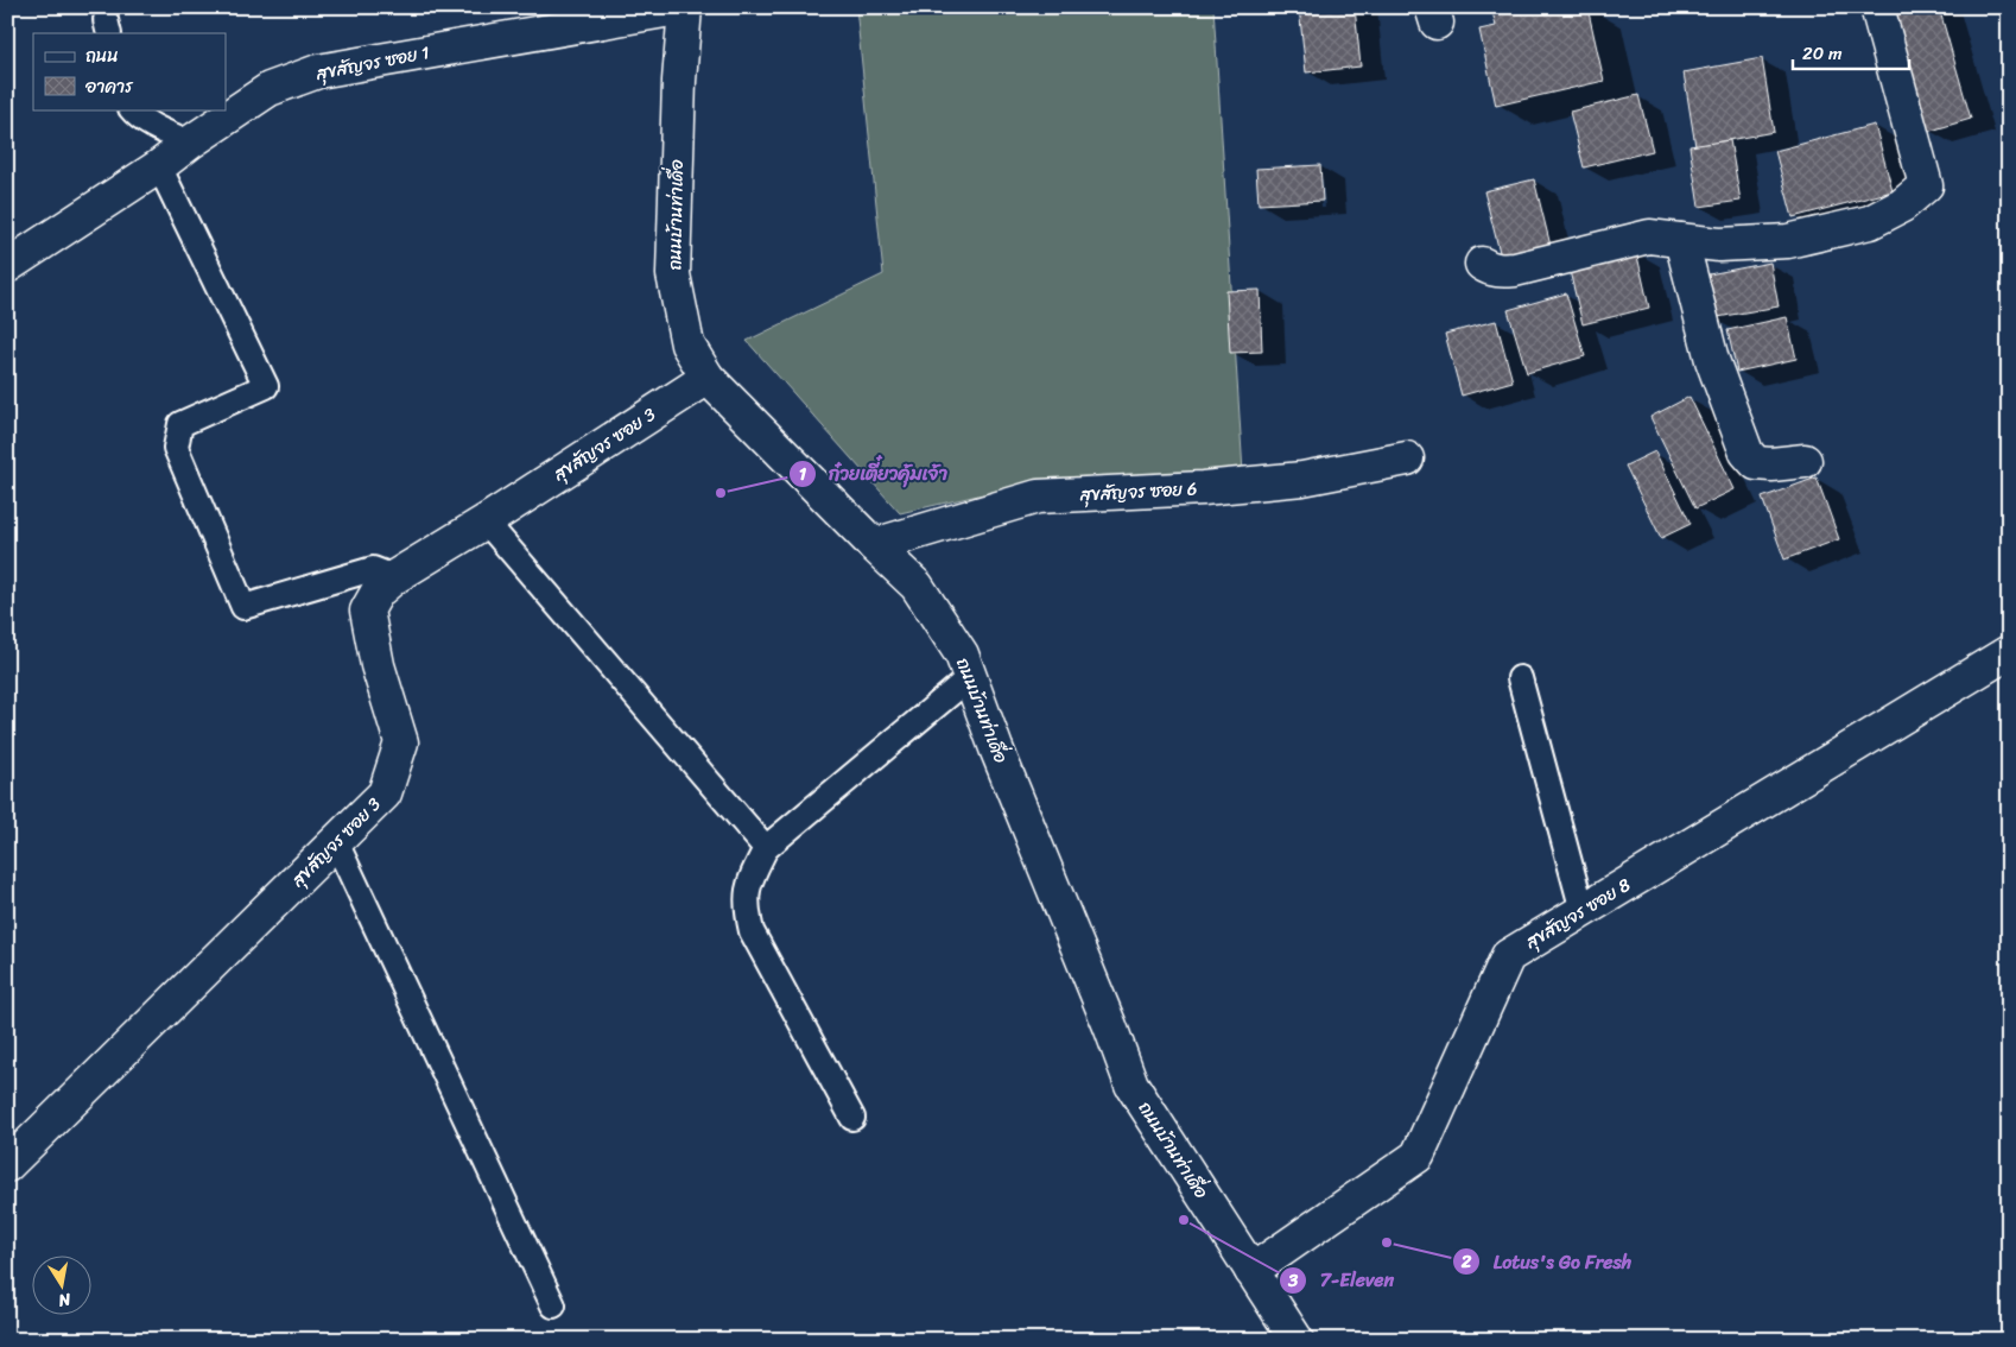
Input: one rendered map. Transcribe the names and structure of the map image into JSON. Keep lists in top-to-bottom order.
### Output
{
  "streets": {
    "street": [
      "สุขสัญจร ซอย 1",
      "ถนนบ้านท่าเดื่อ",
      "สุขสัญจร ซอย 3",
      "สุขสัญจร ซอย 6",
      "สุขสัญจร ซอย 8"
    ]
  },
  "crossings": [
    ["สุขสัญจร ซอย 1", "ถนนบ้านท่าเดื่อ"],
    ["ถนนบ้านท่าเดื่อ", "สุขสัญจร ซอย 3"],
    ["ถนนบ้านท่าเดื่อ", "สุขสัญจร ซอย 6"],
    ["ถนนบ้านท่าเดื่อ", "สุขสัญจร ซอย 8"]
  ],
  "places": ["ก๋วยเตี๋ยวคุ้มเจ้า", "7-Eleven", "Lotus's Go Fresh"],
  "legend": ["ถนน", "อาคาร"],
  "scale_bar": "20 m",
  "north": "bottom"
}
